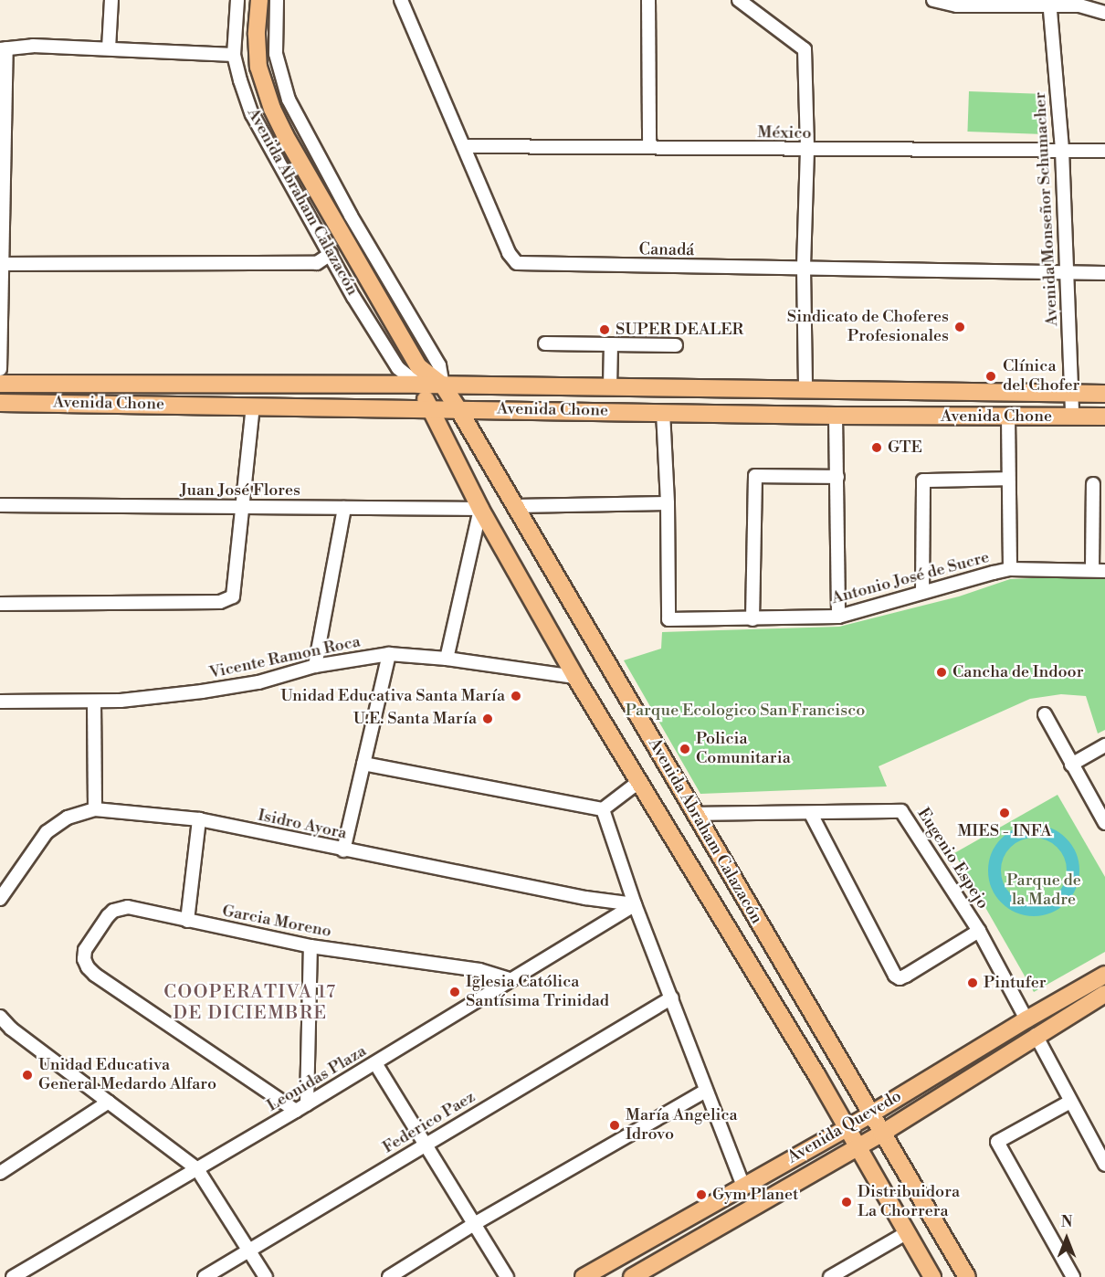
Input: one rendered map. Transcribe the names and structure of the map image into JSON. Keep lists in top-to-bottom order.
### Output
{
  "streets": {
    "main road": ["Avenida Abraham Calazacón", "Avenida Chone", "Avenida Quevedo"],
    "street": [
      "México",
      "Avenida Monseñor Schumacher",
      "Canadá",
      "Juan José Flores",
      "Antonio José de Sucre",
      "Vicente Ramon Roca",
      "Isidro Ayora",
      "Eugenio Espejo",
      "Garcia Moreno",
      "Leonidas Plaza",
      "Federico Paez"
    ]
  },
  "crossings": [
    ["México", "Avenida Monseñor Schumacher"],
    ["México", "Canadá"],
    ["Avenida Abraham Calazacón", "Avenida Chone"],
    ["Avenida Abraham Calazacón", "Juan José Flores"],
    ["Avenida Abraham Calazacón", "Vicente Ramon Roca"],
    ["Avenida Abraham Calazacón", "Eugenio Espejo"],
    ["Avenida Abraham Calazacón", "Avenida Quevedo"],
    ["Avenida Monseñor Schumacher", "Canadá"],
    ["Avenida Monseñor Schumacher", "Avenida Chone"],
    ["Avenida Chone", "Antonio José de Sucre"],
    ["Isidro Ayora", "Leonidas Plaza"],
    ["Eugenio Espejo", "Avenida Quevedo"],
    ["Garcia Moreno", "Leonidas Plaza"]
  ],
  "districts": ["COOPERATIVA 17 DE DICIEMBRE"],
  "parks": ["Parque Ecologico San Francisco", "Parque de la Madre"],
  "places": [
    "Sindicato de Choferes Profesionales",
    "SUPER DEALER",
    "Clínica del Chofer",
    "GTE",
    "Cancha de Indoor",
    "Unidad Educativa Santa María",
    "U.E. Santa María",
    "Policia Comunitaria",
    "MIES - INFA",
    "Pintufer",
    "Iglesia Católica Santísima Trinidad",
    "Unidad Educativa General Medardo Alfaro",
    "María Angelica Idrovo",
    "Gym Planet",
    "Distribuidora La Chorrera"
  ],
  "north": "top"
}
